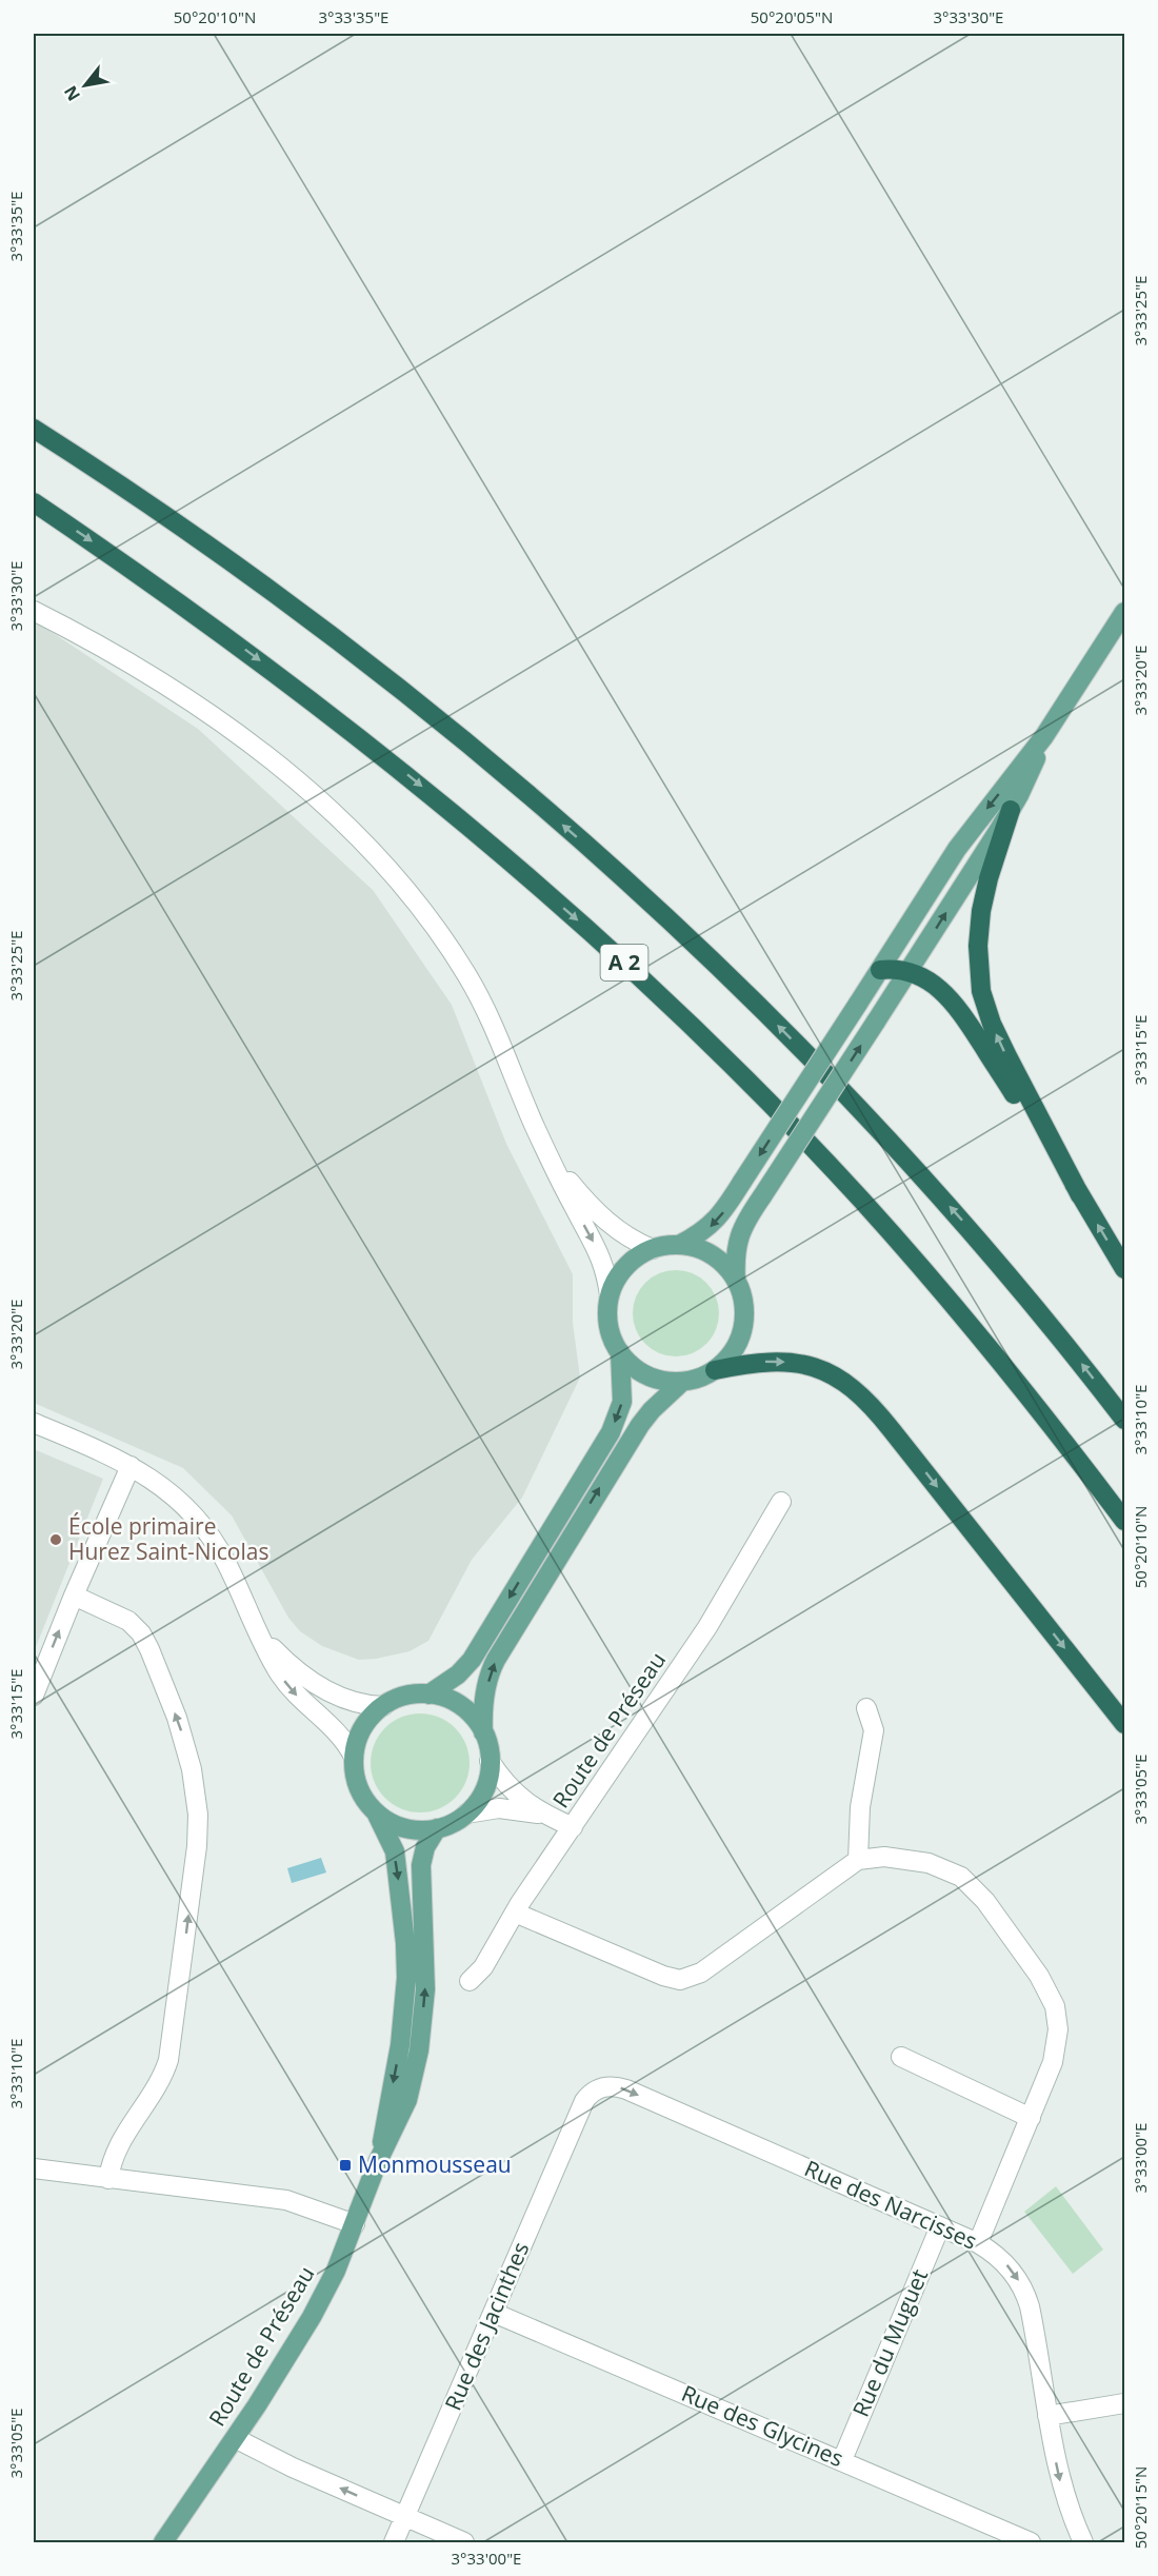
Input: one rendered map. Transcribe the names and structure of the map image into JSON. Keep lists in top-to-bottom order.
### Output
{
  "streets": {
    "highway": ["A 2"],
    "main road": ["Route de Préseau"],
    "street": [
      "Rue des Narcisses",
      "Rue des Jacinthes",
      "Rue du Muguet",
      "Rue des Glycines"
    ]
  },
  "crossings": [
    ["Rue des Narcisses", "Rue des Jacinthes"],
    ["Rue des Narcisses", "Rue du Muguet"],
    ["Rue des Jacinthes", "Rue des Glycines"],
    ["Rue du Muguet", "Rue des Glycines"]
  ],
  "one_way": ["Rue des Narcisses"],
  "places": {
    "other": ["École primaire Hurez Saint-Nicolas"],
    "transit": ["Monmousseau"]
  },
  "north": "bottom left",
  "coordinates": [
    "50°20'10\"N",
    "3°33'35\"E",
    "50°20'05\"N",
    "3°33'30\"E",
    "3°33'25\"E",
    "3°33'20\"E",
    "3°33'15\"E",
    "3°33'10\"E",
    "3°33'05\"E",
    "3°33'00\"E",
    "50°20'15\"N"
  ]
}
